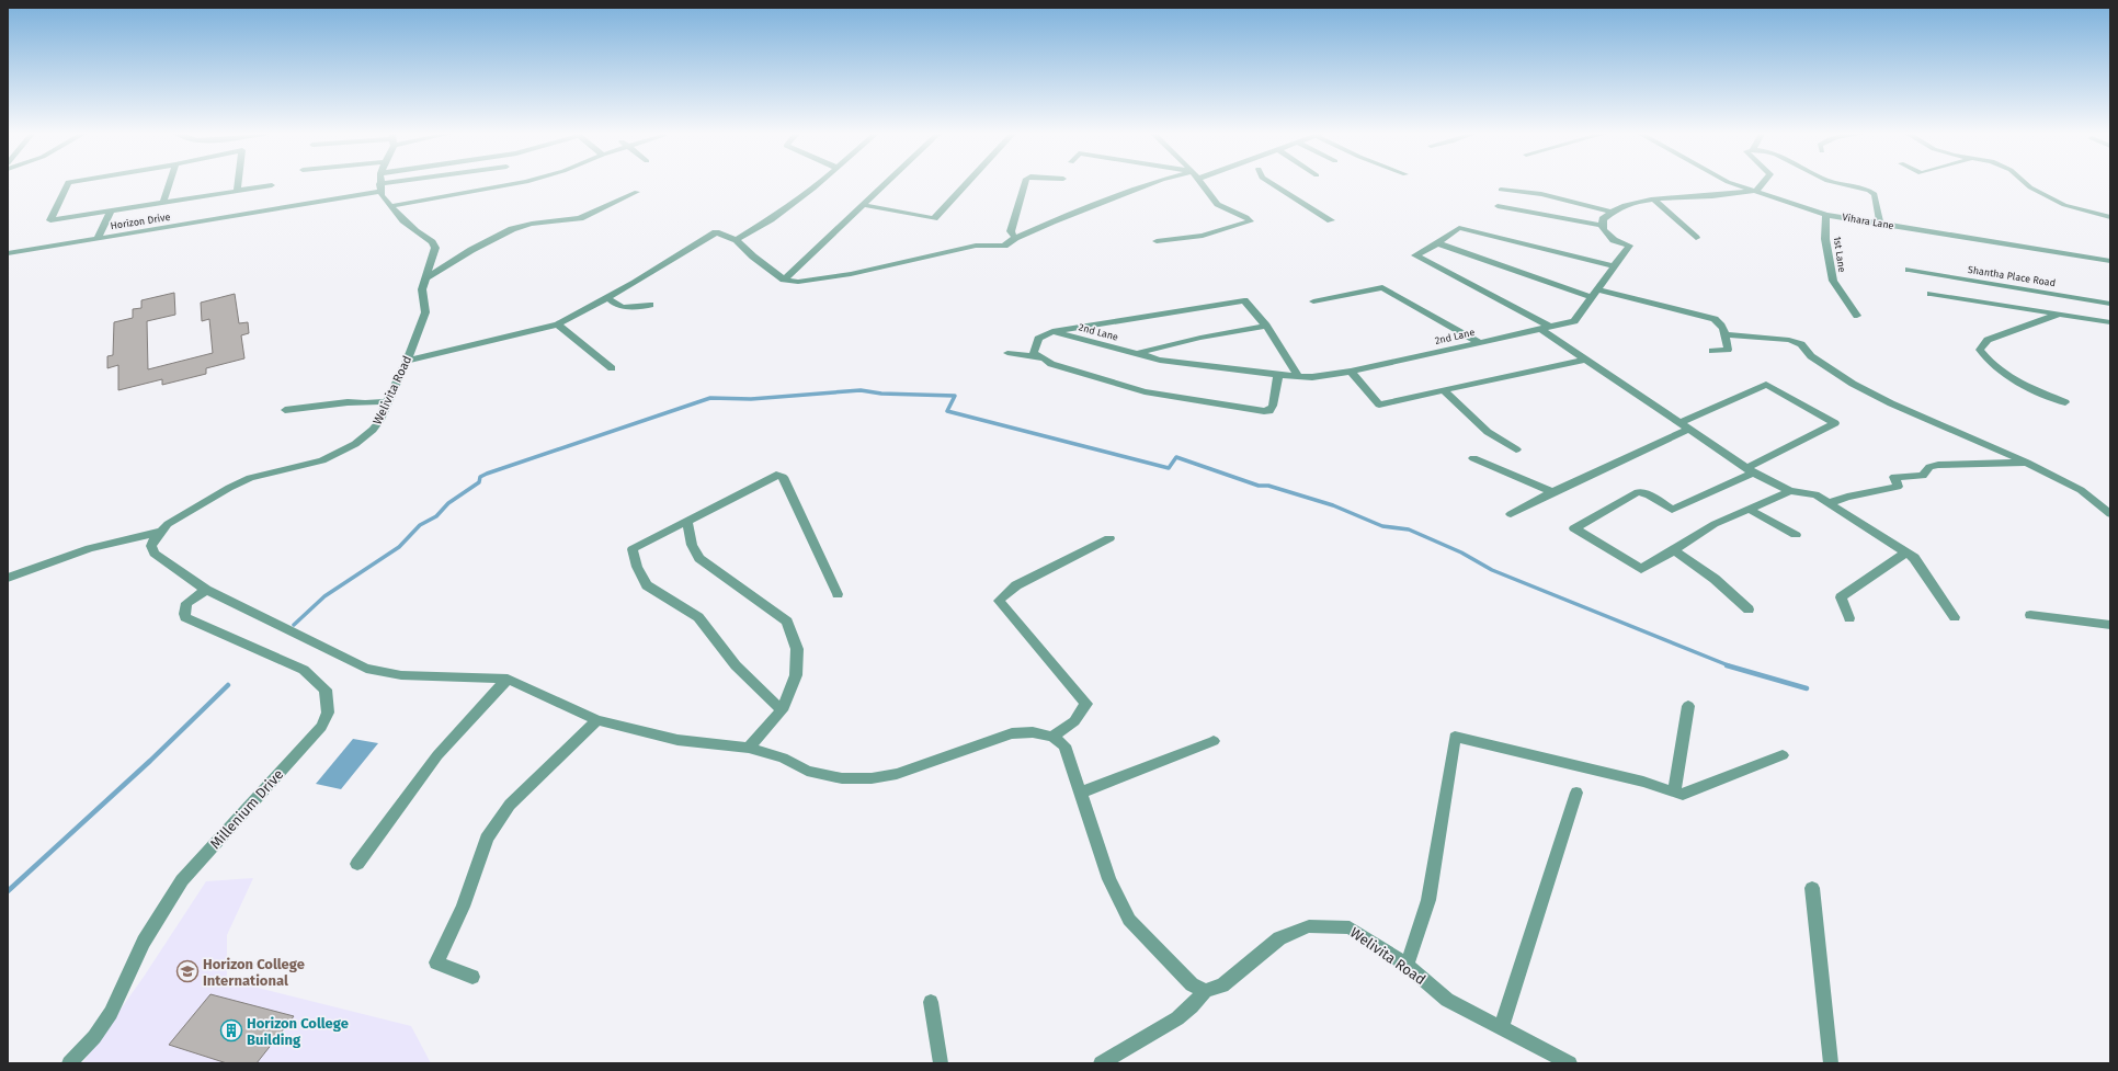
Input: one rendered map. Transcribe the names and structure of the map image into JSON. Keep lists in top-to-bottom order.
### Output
{
  "streets": {
    "street": [
      "Horizon Drive",
      "Vihara Lane",
      "1st Lane",
      "Shantha Place Road",
      "2nd Lane",
      "Welivita Road",
      "Millenium Drive"
    ]
  },
  "crossings": [
    ["Horizon Drive", "Welivita Road"],
    ["Vihara Lane", "1st Lane"]
  ],
  "places": {
    "school or university": ["Horizon College International"],
    "building": ["Horizon College Building"]
  }
}
